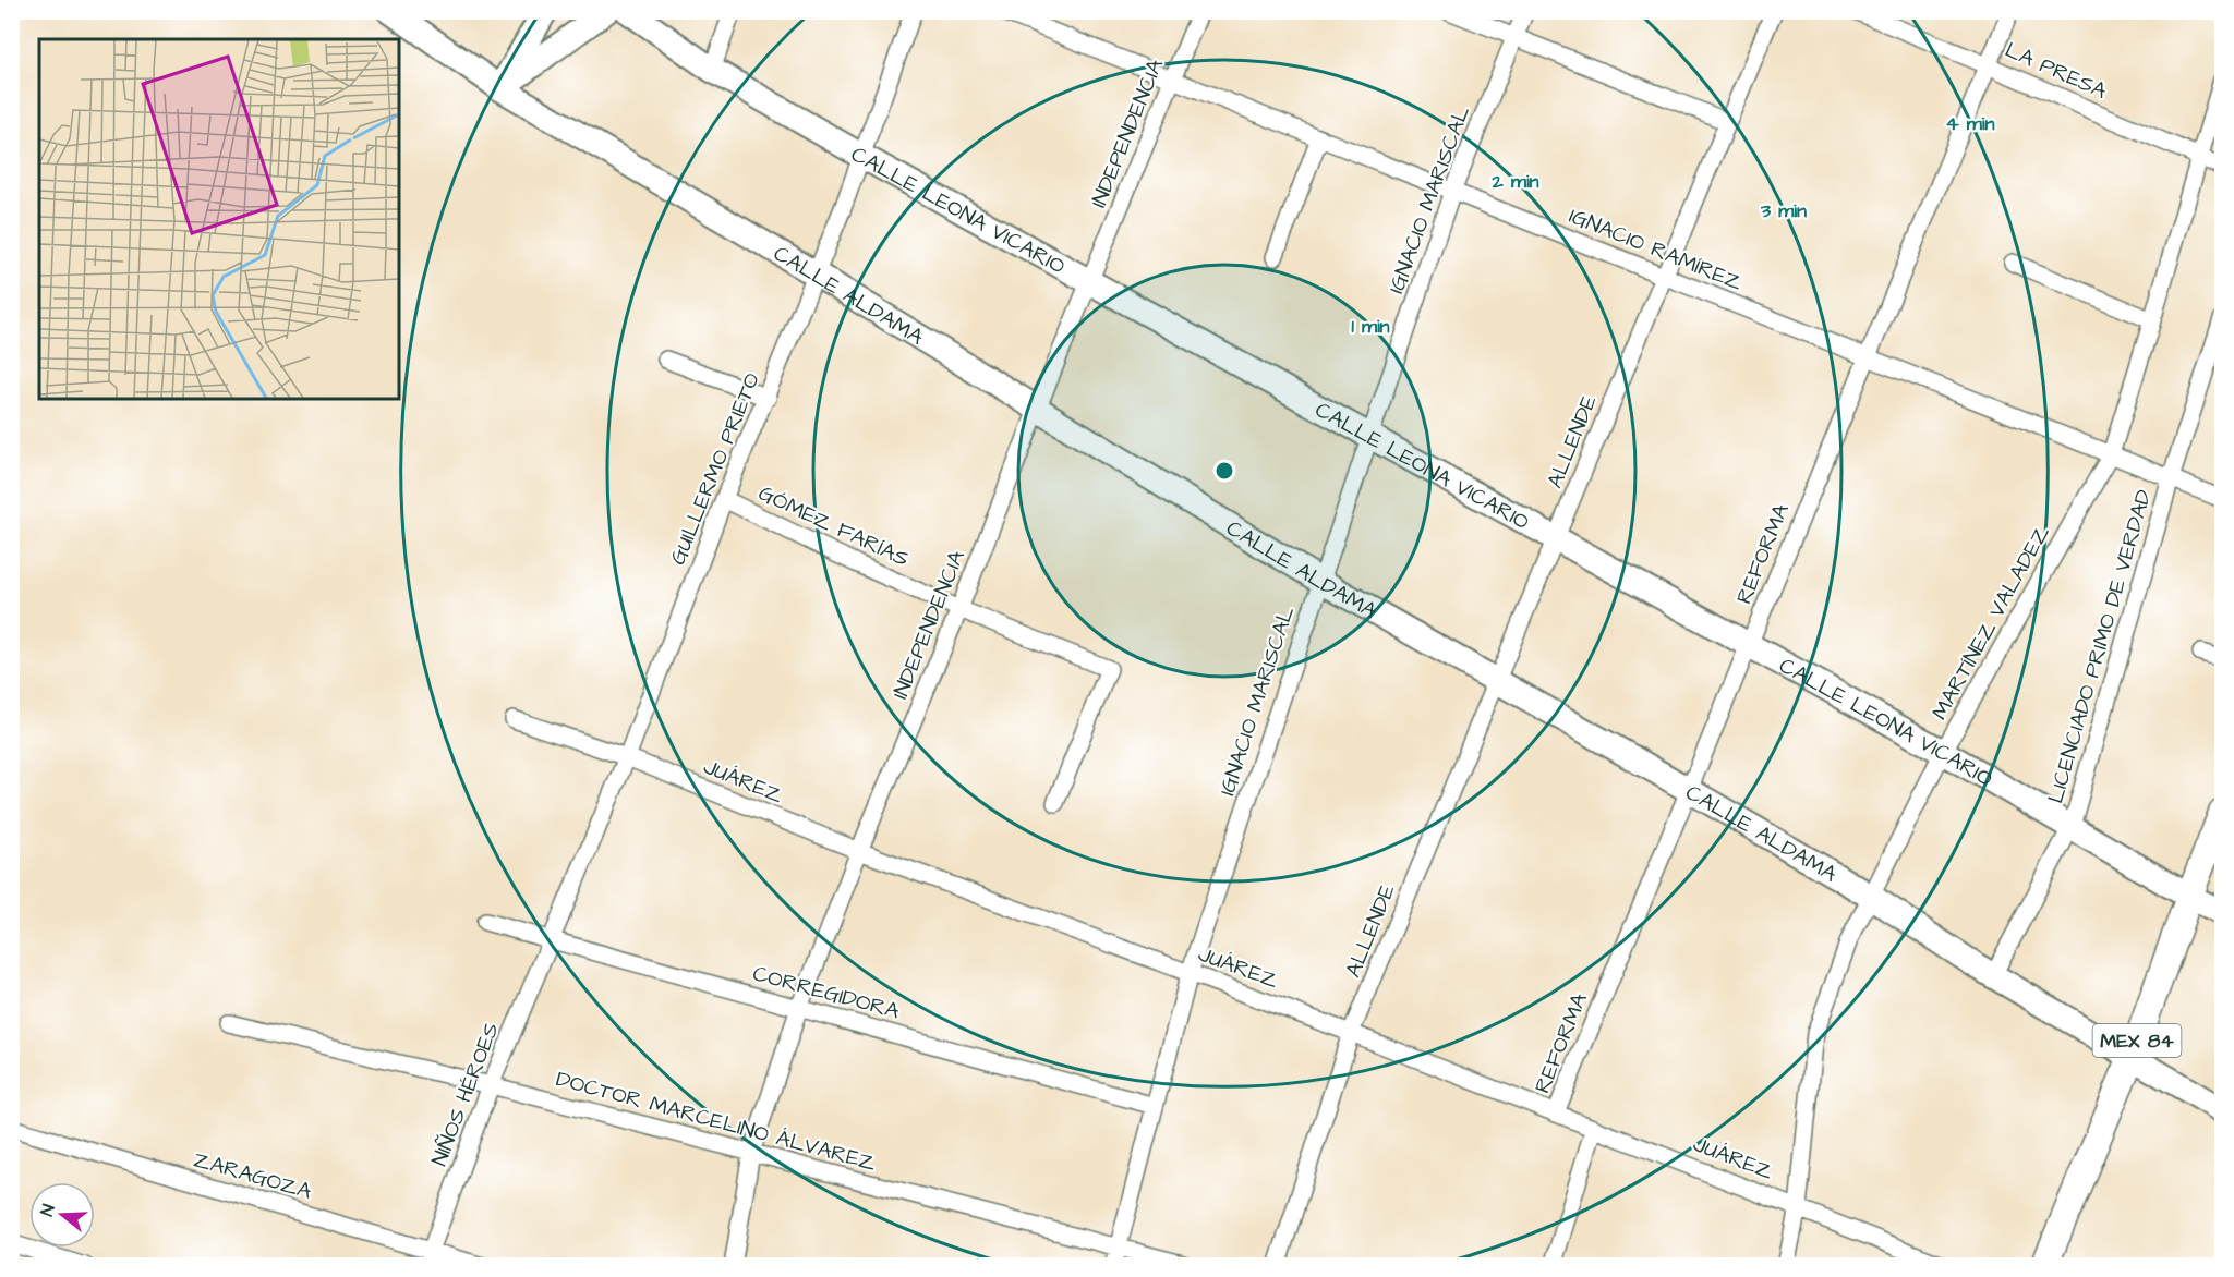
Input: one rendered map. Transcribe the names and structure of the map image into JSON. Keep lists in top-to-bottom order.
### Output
{
  "streets": {
    "main road": ["CALLE LEONA VICARIO", "CALLE ALDAMA", "MEX 84"],
    "street": [
      "LA PRESA",
      "INDEPENDENCIA",
      "IGNACIO MARISCAL",
      "IGNACIO RAMÍREZ",
      "ALLENDE",
      "GUILLERMO PRIETO",
      "GÓMEZ FARÍAS",
      "REFORMA",
      "MARTÍNEZ VALADEZ",
      "LICENCIADO PRIMO DE VERDAD",
      "JUÁREZ",
      "CORREGIDORA",
      "NIÑOS HÉROES",
      "DOCTOR MARCELINO ÁLVAREZ",
      "ZARAGOZA"
    ]
  },
  "crossings": [
    ["LA PRESA", "REFORMA"],
    ["LA PRESA", "MARTÍNEZ VALADEZ"],
    ["INDEPENDENCIA", "CALLE LEONA VICARIO"],
    ["INDEPENDENCIA", "IGNACIO RAMÍREZ"],
    ["INDEPENDENCIA", "CALLE ALDAMA"],
    ["INDEPENDENCIA", "GÓMEZ FARÍAS"],
    ["INDEPENDENCIA", "JUÁREZ"],
    ["INDEPENDENCIA", "CORREGIDORA"],
    ["INDEPENDENCIA", "DOCTOR MARCELINO ÁLVAREZ"],
    ["IGNACIO MARISCAL", "CALLE LEONA VICARIO"],
    ["IGNACIO MARISCAL", "IGNACIO RAMÍREZ"],
    ["IGNACIO MARISCAL", "CALLE ALDAMA"],
    ["IGNACIO MARISCAL", "JUÁREZ"],
    ["IGNACIO MARISCAL", "CORREGIDORA"],
    ["IGNACIO MARISCAL", "DOCTOR MARCELINO ÁLVAREZ"],
    ["CALLE LEONA VICARIO", "ALLENDE"],
    ["CALLE LEONA VICARIO", "GUILLERMO PRIETO"],
    ["CALLE LEONA VICARIO", "REFORMA"],
    ["CALLE LEONA VICARIO", "MARTÍNEZ VALADEZ"],
    ["CALLE LEONA VICARIO", "LICENCIADO PRIMO DE VERDAD"],
    ["CALLE LEONA VICARIO", "MEX 84"],
    ["IGNACIO RAMÍREZ", "ALLENDE"],
    ["IGNACIO RAMÍREZ", "REFORMA"],
    ["IGNACIO RAMÍREZ", "MARTÍNEZ VALADEZ"],
    ["IGNACIO RAMÍREZ", "LICENCIADO PRIMO DE VERDAD"],
    ["CALLE ALDAMA", "ALLENDE"],
    ["CALLE ALDAMA", "GUILLERMO PRIETO"],
    ["CALLE ALDAMA", "REFORMA"],
    ["CALLE ALDAMA", "MARTÍNEZ VALADEZ"],
    ["CALLE ALDAMA", "LICENCIADO PRIMO DE VERDAD"],
    ["CALLE ALDAMA", "MEX 84"],
    ["ALLENDE", "JUÁREZ"],
    ["GUILLERMO PRIETO", "GÓMEZ FARÍAS"],
    ["GUILLERMO PRIETO", "JUÁREZ"],
    ["GUILLERMO PRIETO", "CORREGIDORA"],
    ["GUILLERMO PRIETO", "NIÑOS HÉROES"],
    ["REFORMA", "JUÁREZ"],
    ["MARTÍNEZ VALADEZ", "JUÁREZ"],
    ["CORREGIDORA", "NIÑOS HÉROES"],
    ["NIÑOS HÉROES", "DOCTOR MARCELINO ÁLVAREZ"],
    ["NIÑOS HÉROES", "ZARAGOZA"]
  ],
  "north": "left",
  "rings": [
    "4 min",
    "2 min",
    "3 min",
    "1 min"
  ]
}
